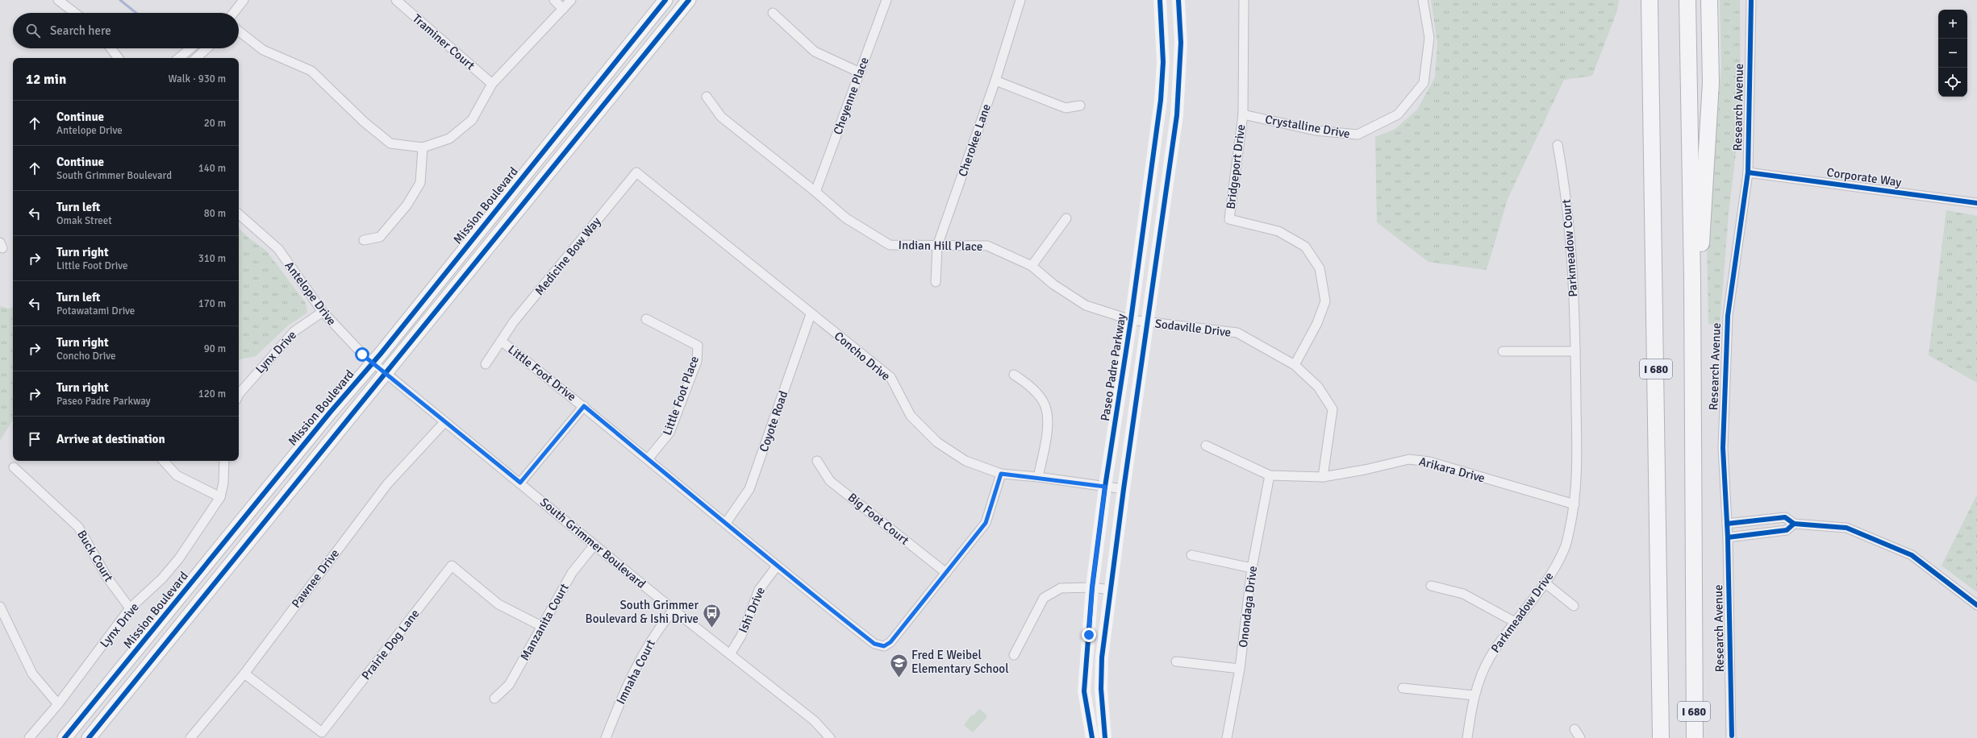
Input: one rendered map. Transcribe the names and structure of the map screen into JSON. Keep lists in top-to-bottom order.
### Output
{
  "streets": {
    "highway": ["I 680"],
    "main road": ["Mission Boulevard", "Paseo Padre Parkway"],
    "street": [
      "Traminer Court",
      "Cheyenne Place",
      "Research Avenue",
      "Crystalline Drive",
      "Cherokee Lane",
      "Bridgeport Drive",
      "Corporate Way",
      "Indian Hill Place",
      "Parkmeadow Court",
      "Medicine Bow Way",
      "Antelope Drive",
      "Sodaville Drive",
      "Lynx Drive",
      "Concho Drive",
      "Little Foot Drive",
      "Little Foot Place",
      "Coyote Road",
      "Arikara Drive",
      "Big Foot Court",
      "South Grimmer Boulevard",
      "Buck Court",
      "Pawnee Drive",
      "Onondaga Drive",
      "Ishi Drive",
      "Parkmeadow Drive",
      "Manzanita Court",
      "Prairie Dog Lane",
      "Imnaha Court"
    ]
  },
  "crossings": [
    ["Cheyenne Place", "Indian Hill Place"],
    ["Research Avenue", "Corporate Way"],
    ["Crystalline Drive", "Bridgeport Drive"],
    ["Cherokee Lane", "Indian Hill Place"],
    ["Bridgeport Drive", "Sodaville Drive"],
    ["Mission Boulevard", "Antelope Drive"],
    ["Indian Hill Place", "Sodaville Drive"],
    ["Indian Hill Place", "Paseo Padre Parkway"],
    ["Parkmeadow Court", "Parkmeadow Drive"],
    ["Medicine Bow Way", "Concho Drive"],
    ["Medicine Bow Way", "Little Foot Drive"],
    ["Antelope Drive", "Lynx Drive"],
    ["Antelope Drive", "South Grimmer Boulevard"],
    ["Sodaville Drive", "Paseo Padre Parkway"],
    ["Sodaville Drive", "Arikara Drive"],
    ["Lynx Drive", "Buck Court"],
    ["Concho Drive", "Paseo Padre Parkway"],
    ["Concho Drive", "Coyote Road"],
    ["Little Foot Drive", "Little Foot Place"],
    ["Little Foot Drive", "Coyote Road"],
    ["Little Foot Drive", "Big Foot Court"],
    ["Little Foot Drive", "Ishi Drive"],
    ["Arikara Drive", "Onondaga Drive"],
    ["Arikara Drive", "Parkmeadow Drive"],
    ["South Grimmer Boulevard", "Pawnee Drive"],
    ["South Grimmer Boulevard", "Ishi Drive"],
    ["South Grimmer Boulevard", "Manzanita Court"],
    ["South Grimmer Boulevard", "Imnaha Court"],
    ["Pawnee Drive", "Prairie Dog Lane"],
    ["Manzanita Court", "Prairie Dog Lane"]
  ],
  "places": {
    "bus stop": ["South Grimmer Boulevard & Ishi Drive"],
    "school or university": ["Fred E Weibel Elementary School"]
  },
  "page": {
    "map_buttons": ["+", "−"],
    "search": "Search here",
    "heading": ["12 min", "Walk · 930 m"],
    "list": [
      ["Continue", "Antelope Drive", "20 m"],
      ["Continue", "South Grimmer Boulevard", "140 m"],
      ["Turn left", "Omak Street", "80 m"],
      ["Turn right", "Little Foot Drive", "310 m"],
      ["Turn left", "Potawatami Drive", "170 m"],
      ["Turn right", "Concho Drive", "90 m"],
      ["Turn right", "Paseo Padre Parkway", "120 m"],
      "Arrive at destination"
    ]
  }
}
